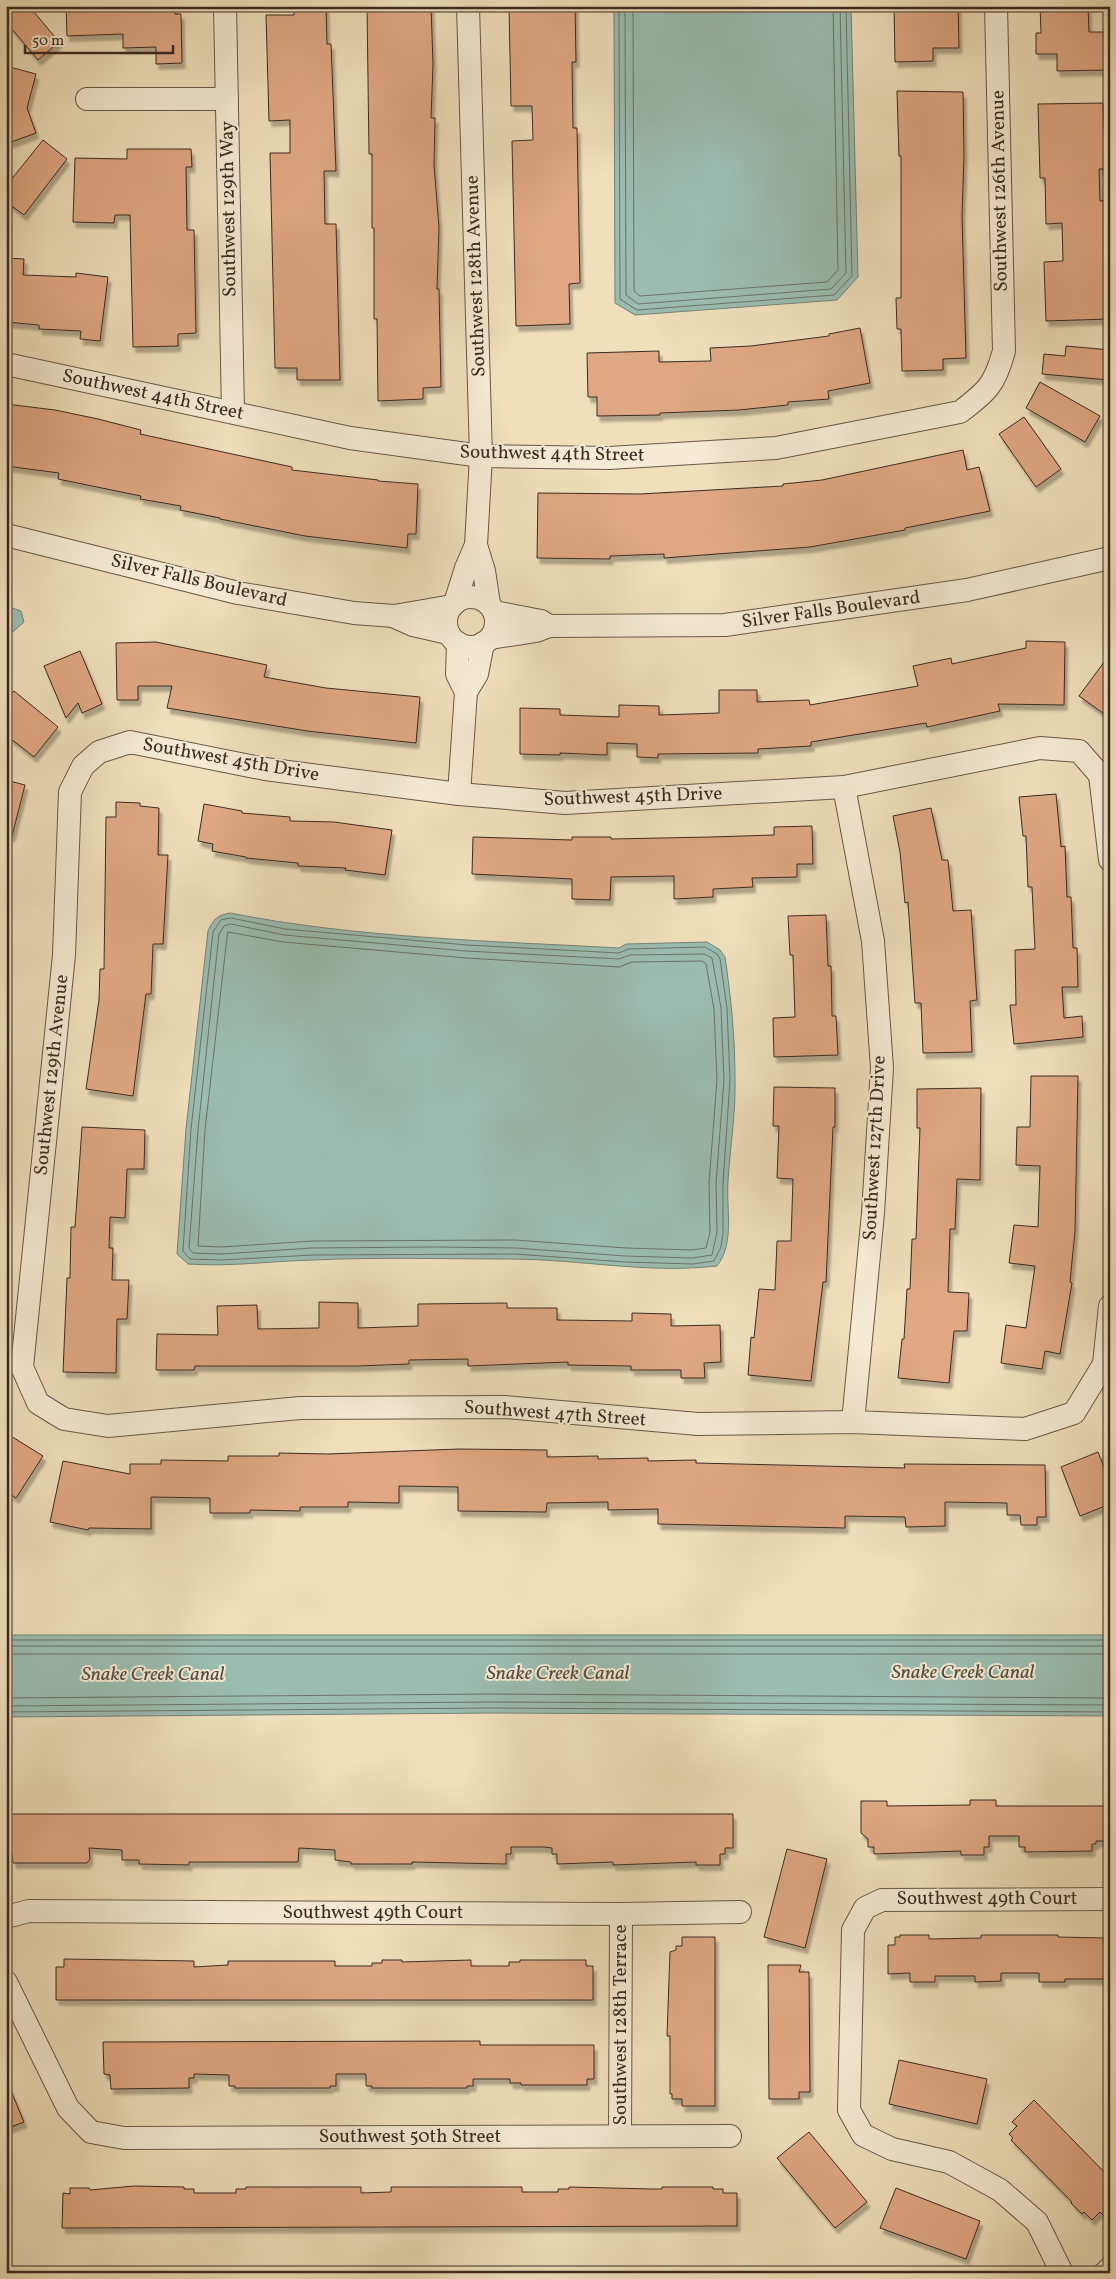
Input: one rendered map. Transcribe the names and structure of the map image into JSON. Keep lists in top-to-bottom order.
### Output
{
  "streets": {
    "street": [
      "Southwest 126th Avenue",
      "Southwest 129th Way",
      "Southwest 128th Avenue",
      "Southwest 44th Street",
      "Silver Falls Boulevard",
      "Southwest 45th Drive",
      "Southwest 129th Avenue",
      "Southwest 127th Drive",
      "Southwest 47th Street",
      "Southwest 49th Court",
      "Southwest 128th Terrace",
      "Southwest 50th Street"
    ]
  },
  "crossings": [
    ["Southwest 126th Avenue", "Southwest 44th Street"],
    ["Southwest 129th Way", "Southwest 44th Street"],
    ["Southwest 128th Avenue", "Southwest 44th Street"],
    ["Southwest 128th Avenue", "Silver Falls Boulevard"],
    ["Southwest 45th Drive", "Southwest 129th Avenue"],
    ["Southwest 45th Drive", "Southwest 127th Drive"],
    ["Southwest 129th Avenue", "Southwest 47th Street"],
    ["Southwest 127th Drive", "Southwest 47th Street"],
    ["Southwest 49th Court", "Southwest 128th Terrace"],
    ["Southwest 128th Terrace", "Southwest 50th Street"]
  ],
  "water": ["Snake Creek Canal"],
  "scale_bar": "50 m"
}
